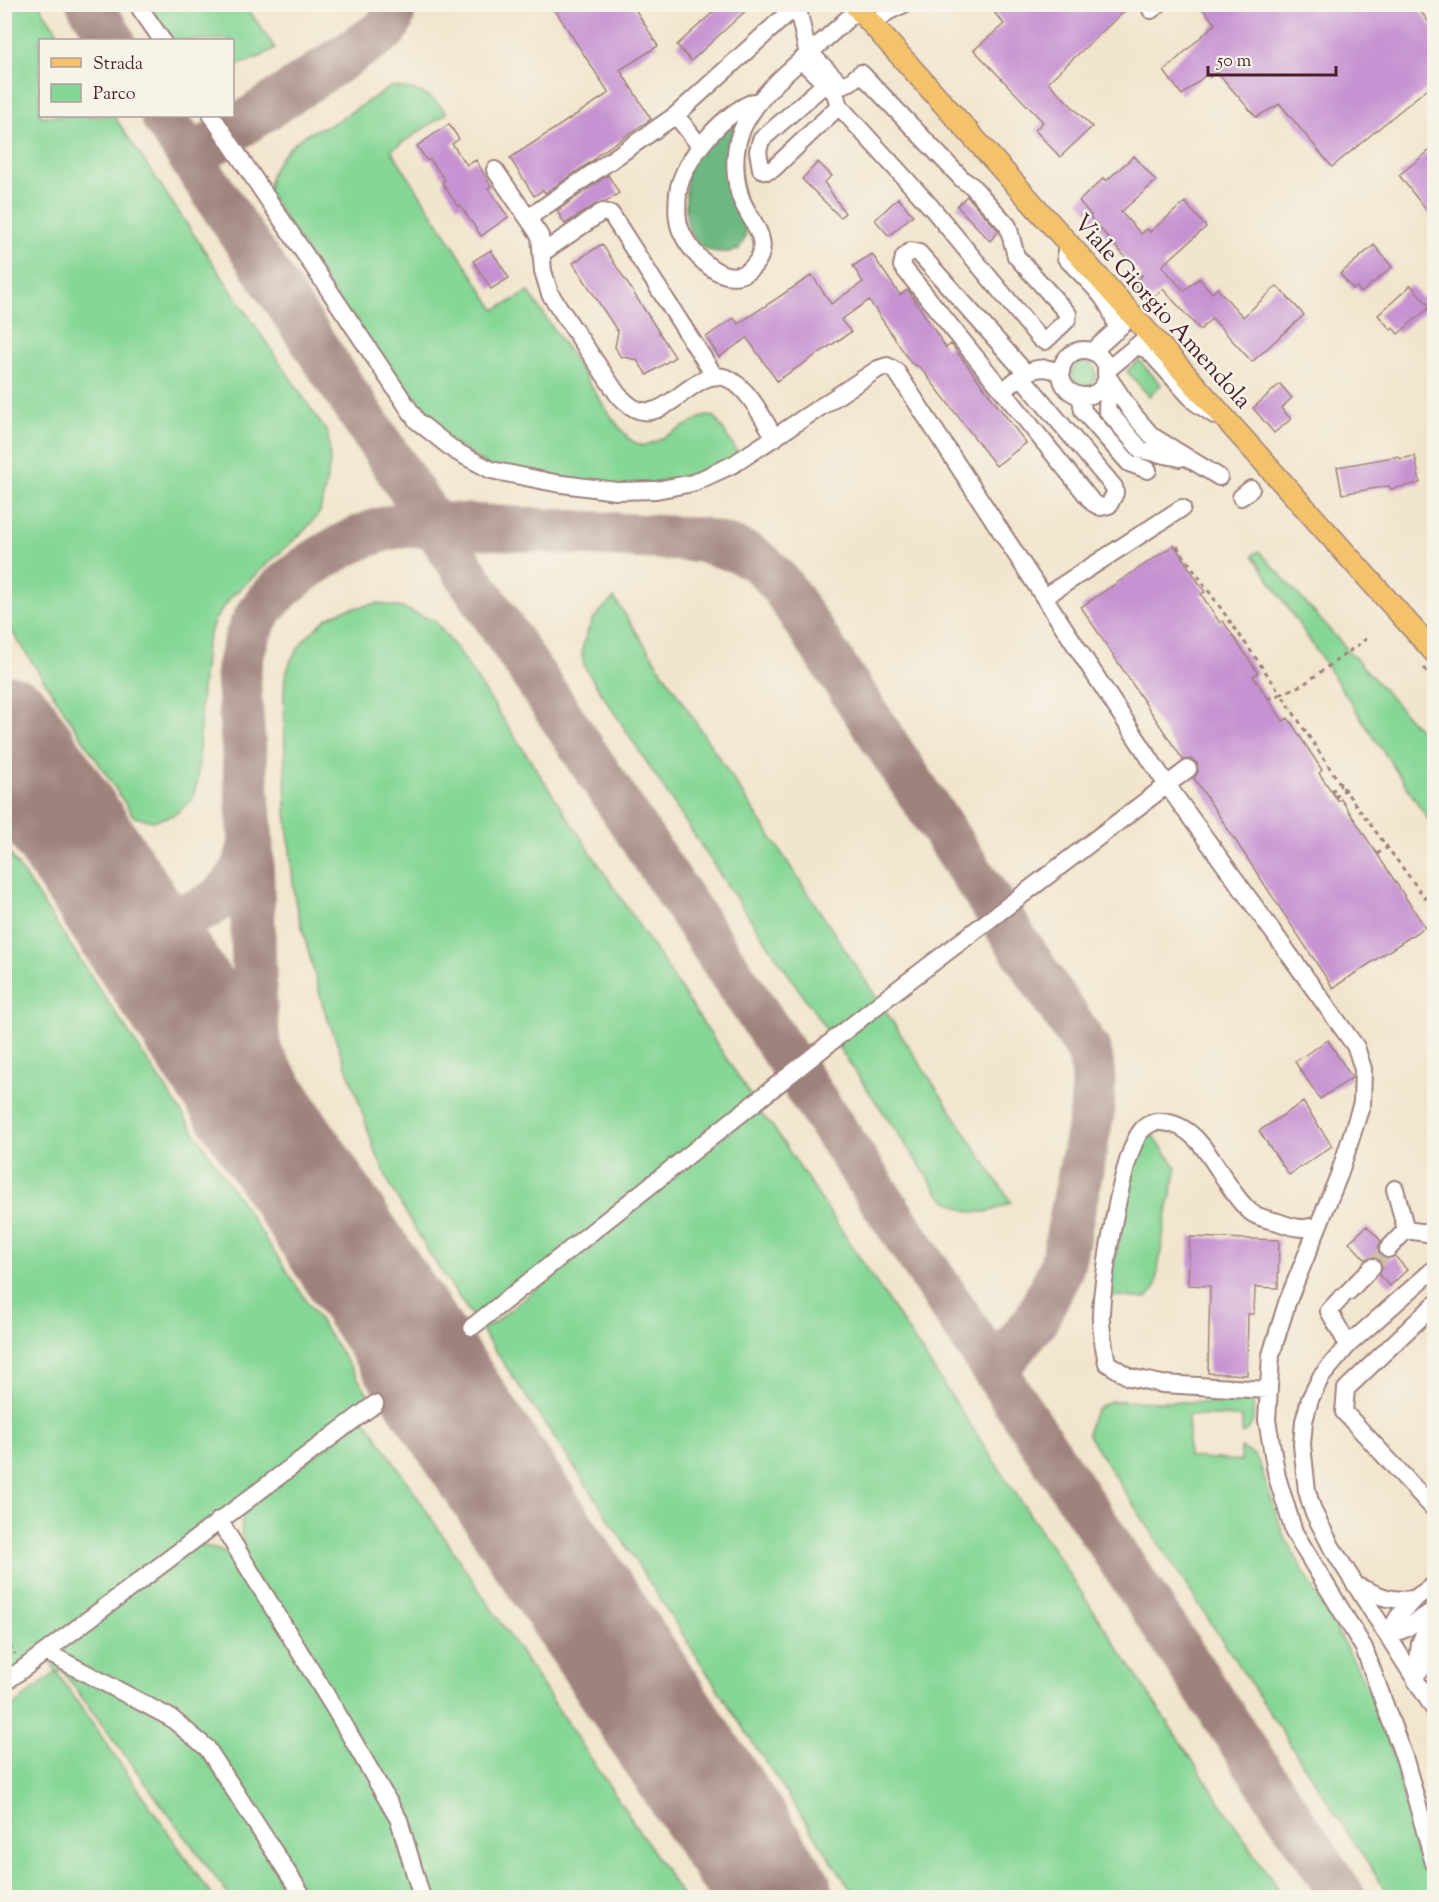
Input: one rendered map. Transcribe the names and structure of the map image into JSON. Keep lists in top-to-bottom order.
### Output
{
  "streets": {
    "main road": ["Viale Giorgio Amendola"]
  },
  "legend": ["Strada", "Parco"],
  "scale_bar": "50 m"
}
